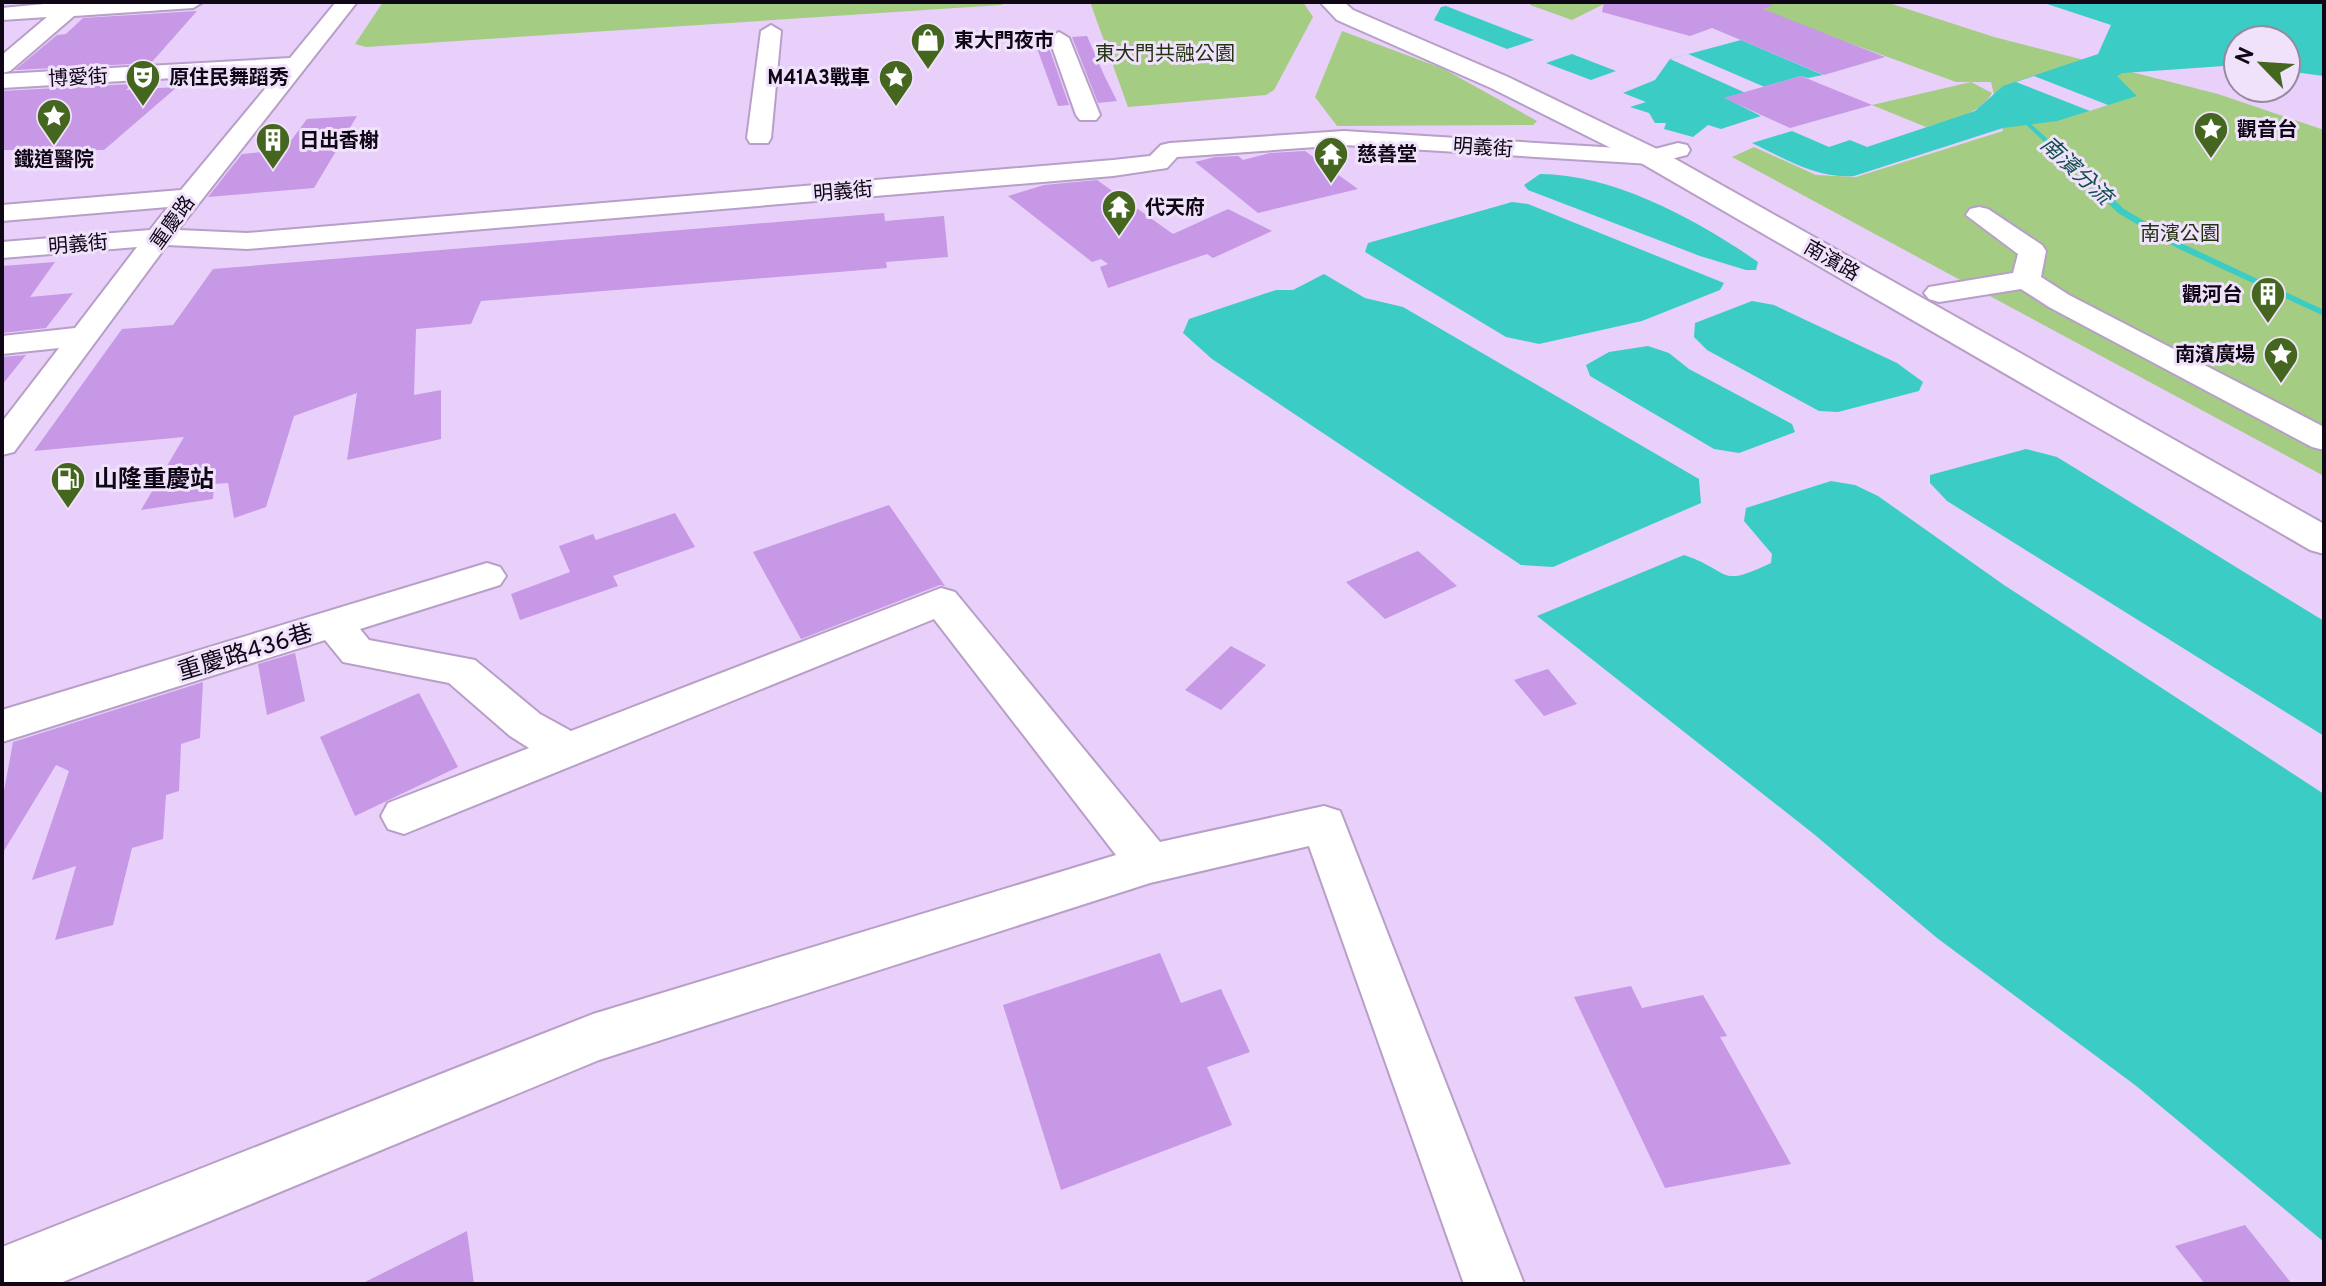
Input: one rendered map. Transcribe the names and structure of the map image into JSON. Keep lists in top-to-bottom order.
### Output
{
  "streets": {
    "main road": ["南濱路"],
    "street": [
      "博愛街",
      "明義街",
      "重慶路",
      "重慶路436巷"
    ]
  },
  "crossings": [
    ["博愛街", "重慶路"],
    ["明義街", "重慶路"],
    ["明義街", "南濱路"]
  ],
  "water": ["南濱分流"],
  "parks": ["東大門共融公園", "南濱公園"],
  "places": {
    "shop": ["東大門夜市"],
    "theatre": ["原住民舞蹈秀"],
    "place": [
      "M41A3戰車",
      "鐵道醫院",
      "觀音台",
      "南濱廣場"
    ],
    "building": ["日出香榭", "觀河台"],
    "temple": ["慈善堂", "代天府"],
    "fuel station": ["山隆重慶站"]
  },
  "north": "top left"
}
